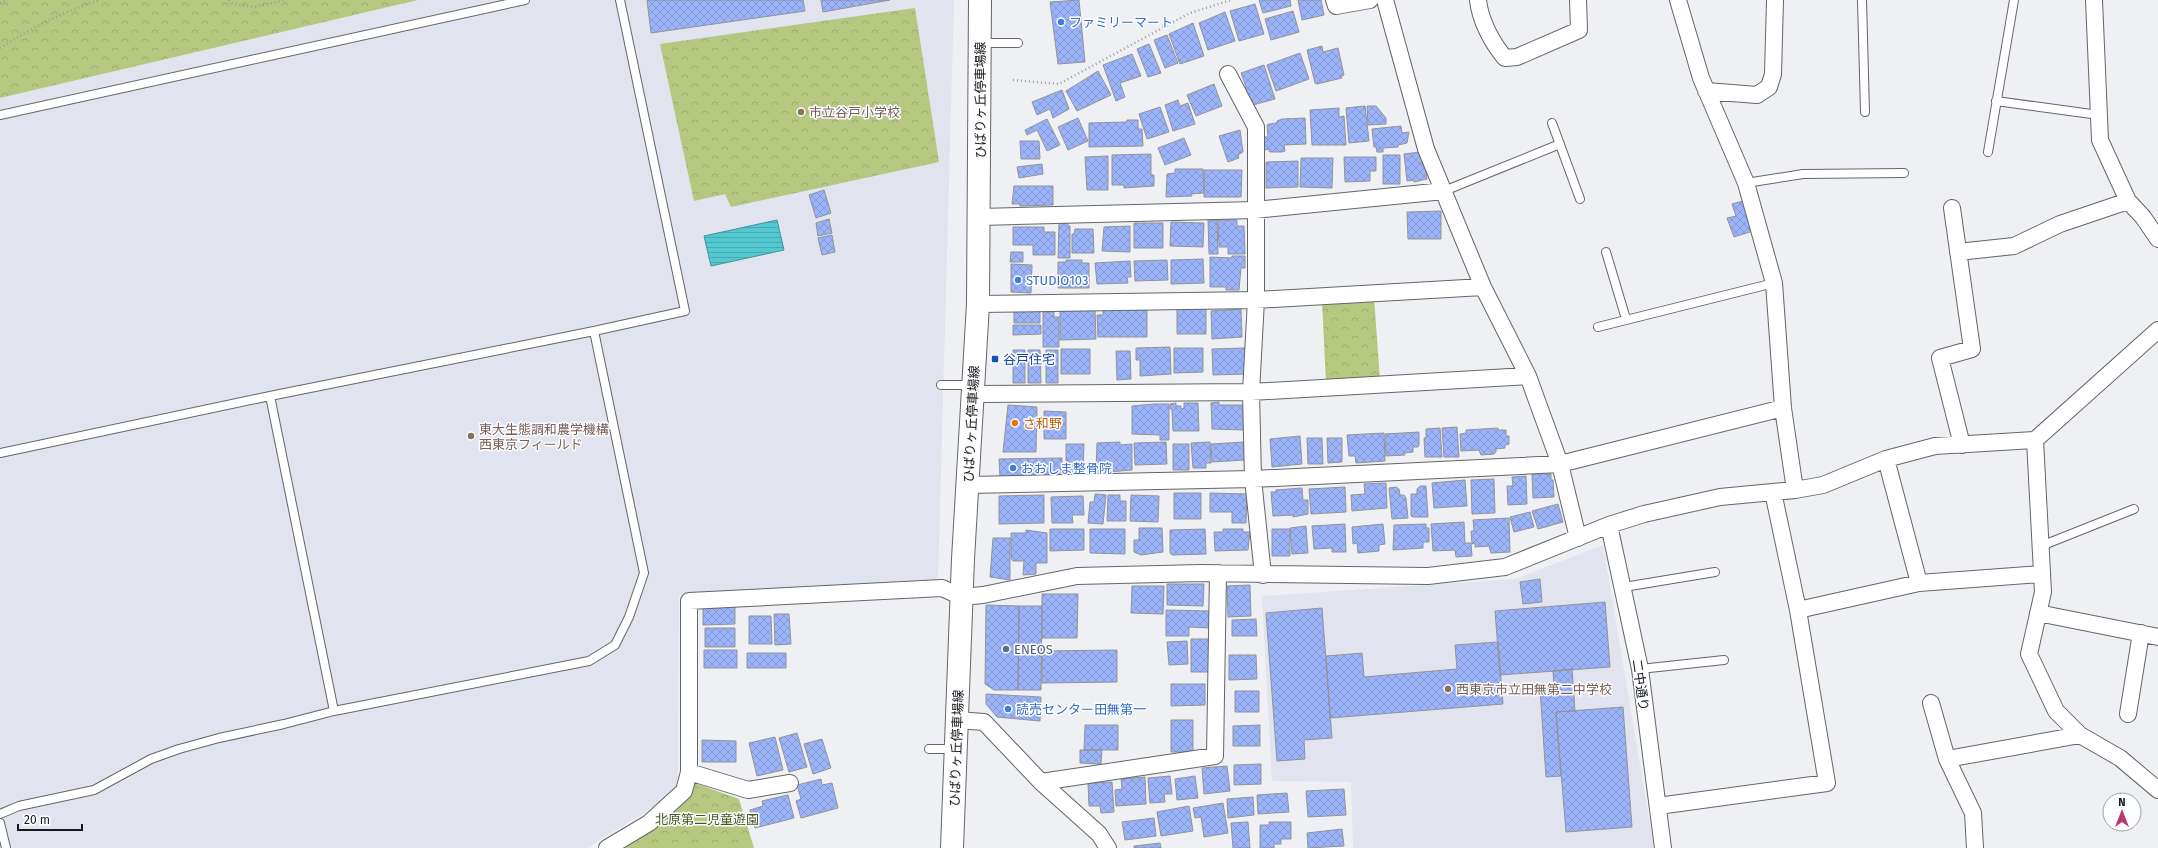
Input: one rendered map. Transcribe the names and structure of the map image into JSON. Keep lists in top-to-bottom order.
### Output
{
  "streets": {
    "main road": ["ひばりヶ丘停車場線"],
    "street": ["二中通り"]
  },
  "parks": ["北原第二児童遊園"],
  "places": {
    "other": [
      "ファミリーマート",
      "市立谷戸小学校",
      "STUDIO103",
      "さ和野",
      "東大生態調和農学機構 西東京フィールド",
      "おおしま整骨院",
      "ENEOS",
      "西東京市立田無第二中学校",
      "読売センター田無第一"
    ],
    "transit": ["谷戸住宅"]
  },
  "scale_bar": "20 m",
  "north": "top"
}
